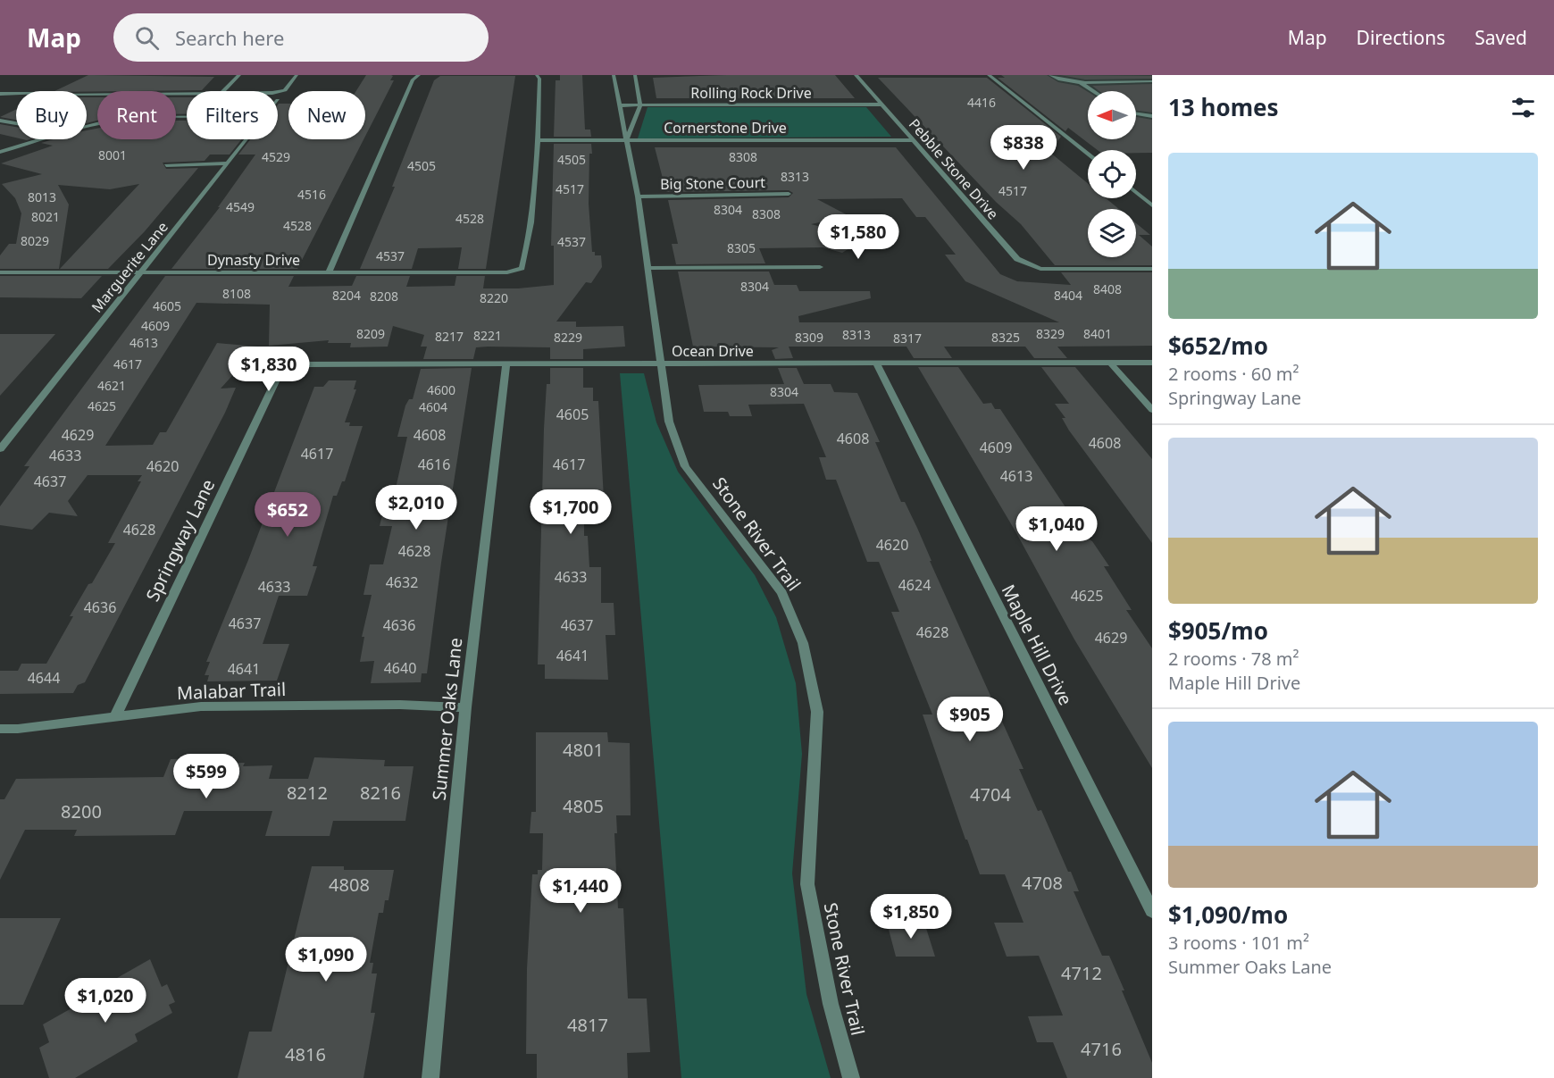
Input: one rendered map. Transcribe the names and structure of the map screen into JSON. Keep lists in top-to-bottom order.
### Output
{
  "streets": {
    "street": [
      "Rolling Rock Drive",
      "Cornerstone Drive",
      "Pebble Stone Drive",
      "Big Stone Court",
      "Dynasty Drive",
      "Marguerite Lane",
      "Ocean Drive",
      "Stone River Trail",
      "Springway Lane",
      "Maple Hill Drive",
      "Malabar Trail",
      "Summer Oaks Lane"
    ]
  },
  "crossings": [
    ["Rolling Rock Drive", "Pebble Stone Drive"],
    ["Rolling Rock Drive", "Stone River Trail"],
    ["Cornerstone Drive", "Pebble Stone Drive"],
    ["Cornerstone Drive", "Dynasty Drive"],
    ["Cornerstone Drive", "Stone River Trail"],
    ["Big Stone Court", "Stone River Trail"],
    ["Dynasty Drive", "Marguerite Lane"],
    ["Ocean Drive", "Stone River Trail"],
    ["Ocean Drive", "Springway Lane"],
    ["Ocean Drive", "Maple Hill Drive"],
    ["Ocean Drive", "Summer Oaks Lane"],
    ["Springway Lane", "Malabar Trail"],
    ["Malabar Trail", "Summer Oaks Lane"]
  ],
  "house_numbers": [
    "4416",
    "8001",
    "4529",
    "8308",
    "4505",
    "4505",
    "8313",
    "4517",
    "4517",
    "4516",
    "8013",
    "4549",
    "8304",
    "8308",
    "8021",
    "4528",
    "4528",
    "8029",
    "4537",
    "8305",
    "4537",
    "8304",
    "8408",
    "8108",
    "8204",
    "8404",
    "8208",
    "8220",
    "4605",
    "4609",
    "8209",
    "8329",
    "8401",
    "8313",
    "8221",
    "8217",
    "8229",
    "8309",
    "8325",
    "8317",
    "4613",
    "4617",
    "4621",
    "4600",
    "8304",
    "4625",
    "4604",
    "4605",
    "4629",
    "4608",
    "4608",
    "4608",
    "4609",
    "4617",
    "4633",
    "4616",
    "4617",
    "4620",
    "4613",
    "4637",
    "4628",
    "4620",
    "4628",
    "4633",
    "4632",
    "4624",
    "4633",
    "4625",
    "4636",
    "4637",
    "4636",
    "4637",
    "4628",
    "4629",
    "4641",
    "4640",
    "4641",
    "4644",
    "4801",
    "8212",
    "8216",
    "4704",
    "4805",
    "8200",
    "4708",
    "4808",
    "4712",
    "4817",
    "4716",
    "4816"
  ],
  "north": "left",
  "page": {
    "header": "Map",
    "search": "Search here",
    "nav": ["Map", "Directions", "Saved"],
    "heading": "13 homes",
    "chip": [
      "Buy",
      "Rent",
      "Filters",
      "New"
    ],
    "price": [
      "$838",
      "$1,580",
      "$1,830",
      "$2,010",
      "$1,700",
      "$652",
      "$1,040",
      "$905",
      "$599",
      "$1,440",
      "$1,850",
      "$1,090",
      "$1,020"
    ],
    "list": [
      {
        "name": "$652/mo",
        "note": "2 rooms · 60 m² · Springway Lane"
      },
      {
        "name": "$905/mo",
        "note": "2 rooms · 78 m² · Maple Hill Drive"
      },
      {
        "name": "$1,090/mo",
        "note": "3 rooms · 101 m² · Summer Oaks Lane"
      }
    ]
  }
}
